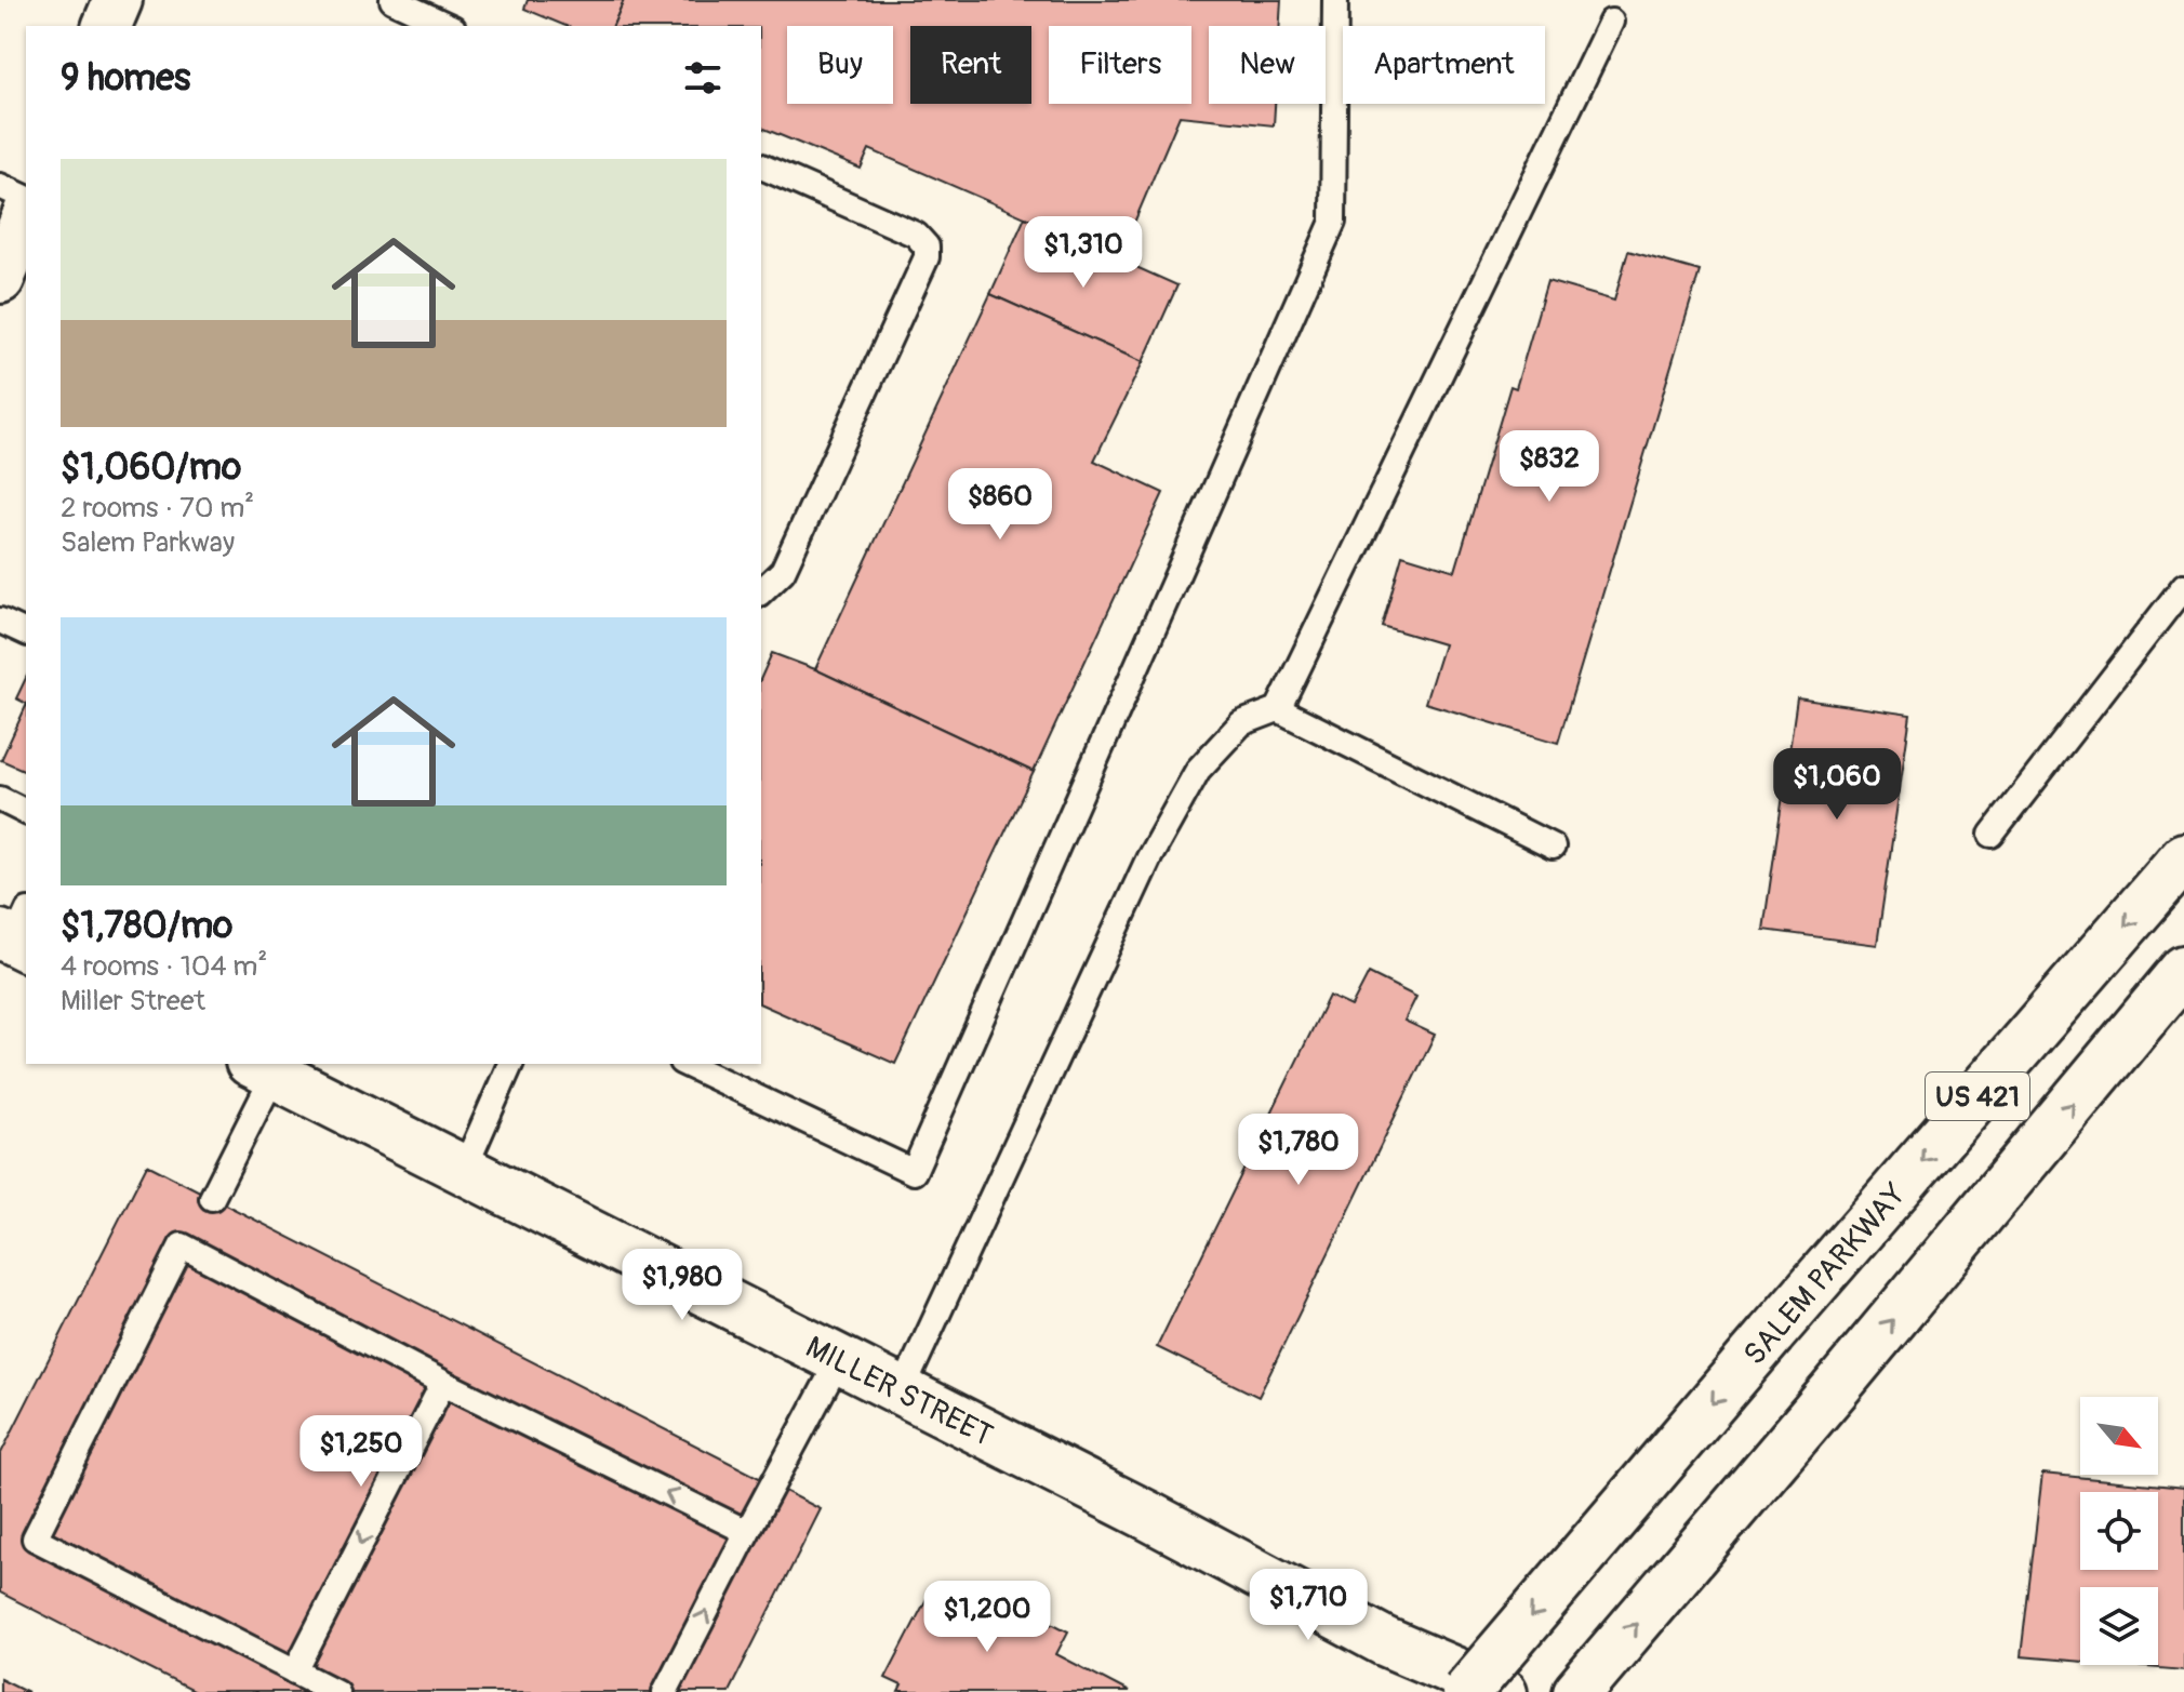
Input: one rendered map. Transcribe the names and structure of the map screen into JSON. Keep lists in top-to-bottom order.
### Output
{
  "streets": {
    "main road": ["US 421", "SALEM PARKWAY", "MILLER STREET"]
  },
  "north": "bottom right",
  "page": {
    "chip": [
      "Buy",
      "Rent",
      "Filters",
      "New",
      "Apartment"
    ],
    "heading": "9 homes",
    "list": [
      {
        "name": "$1,060/mo",
        "note": "2 rooms · 70 m² · Salem Parkway"
      },
      {
        "name": "$1,780/mo",
        "note": "4 rooms · 104 m² · Miller Street"
      }
    ],
    "price": [
      "$1,310",
      "$832",
      "$860",
      "$1,060",
      "$1,780",
      "$1,980",
      "$1,250",
      "$1,710",
      "$1,200"
    ]
  }
}
